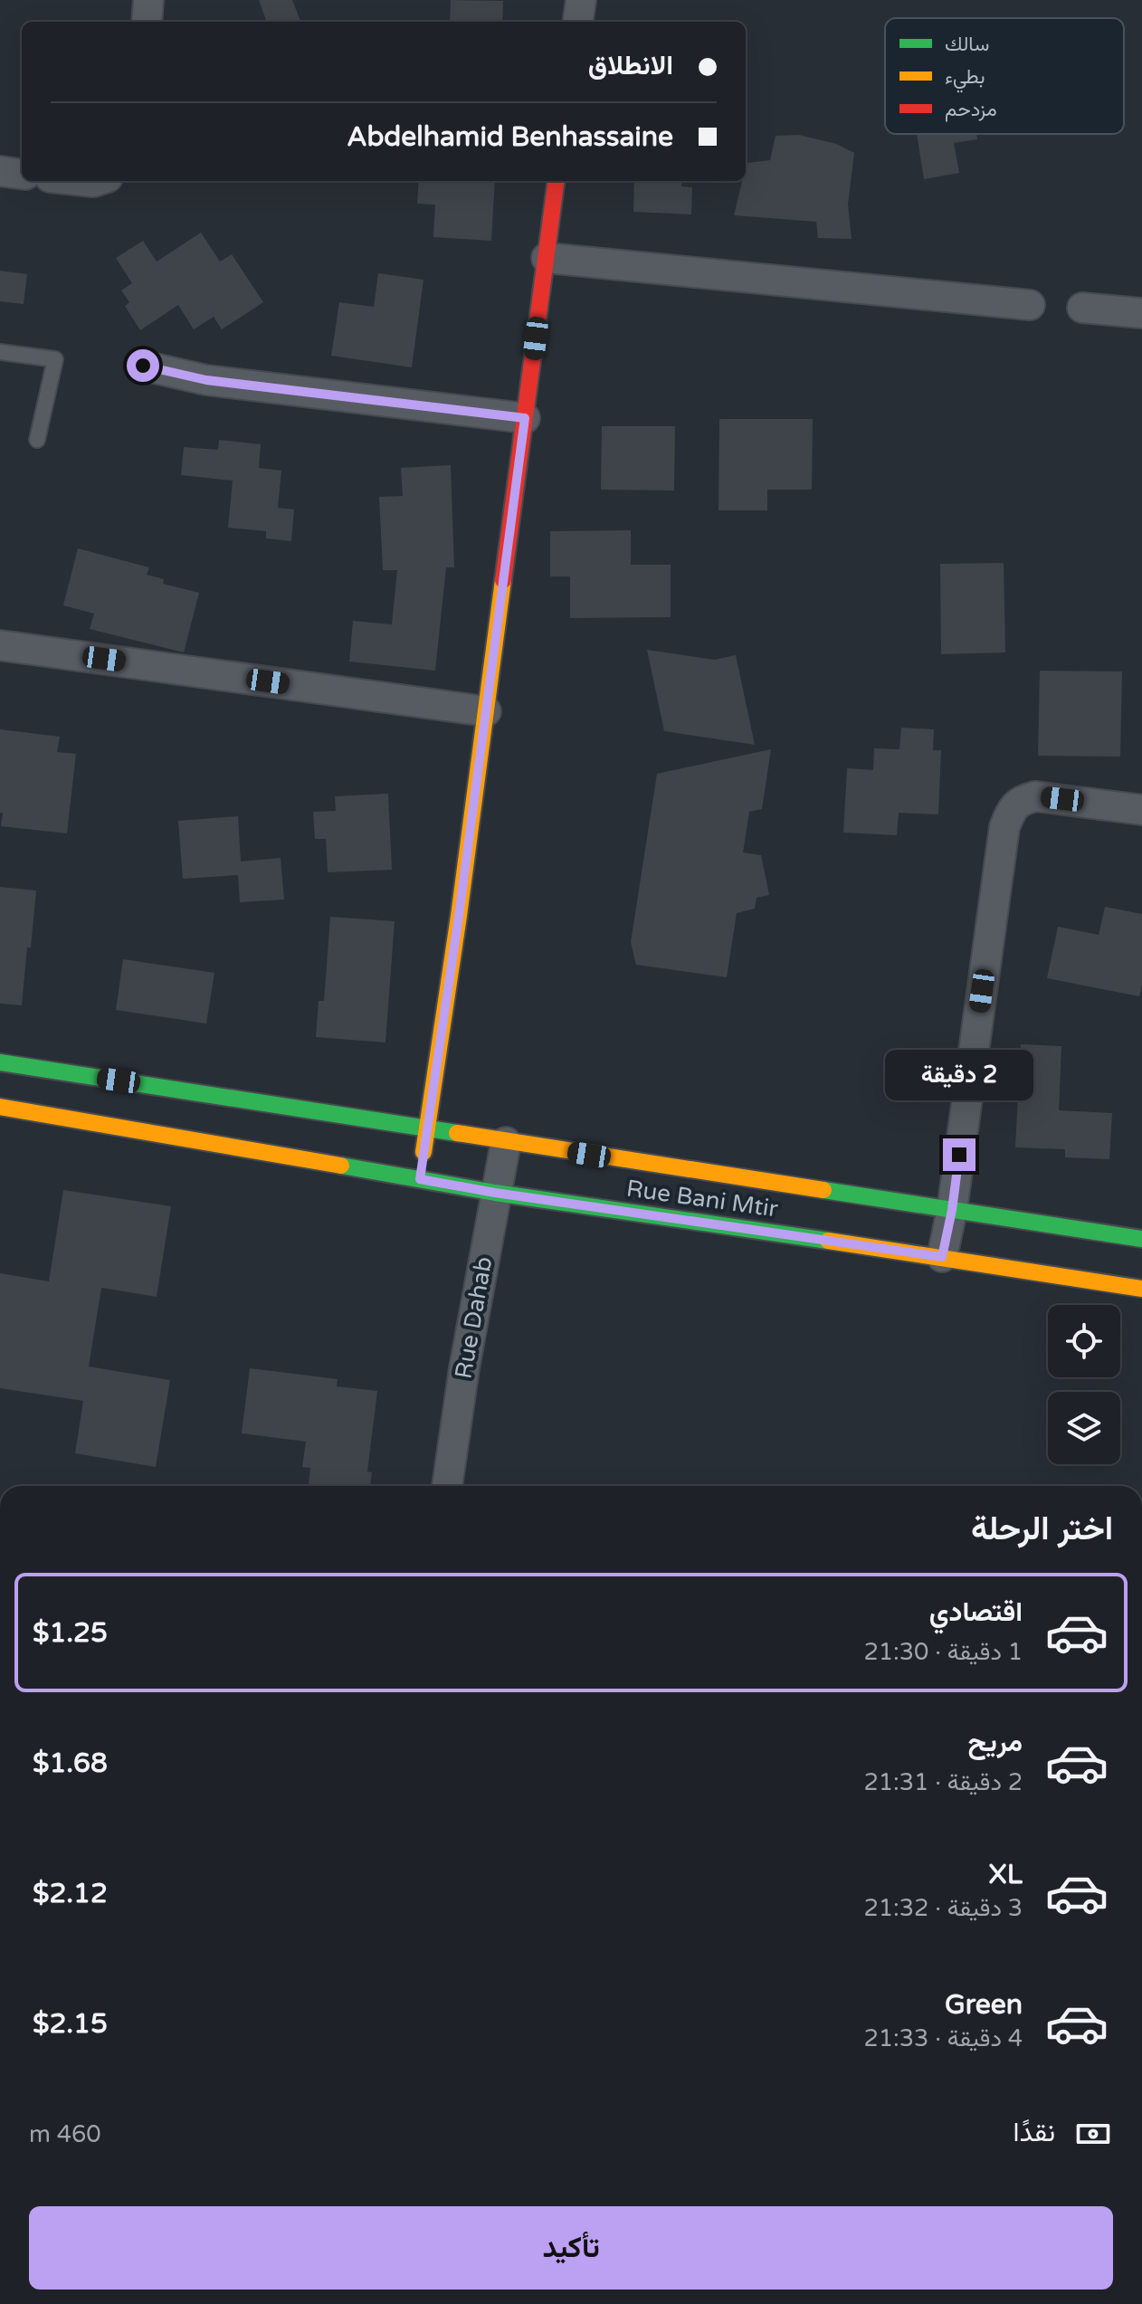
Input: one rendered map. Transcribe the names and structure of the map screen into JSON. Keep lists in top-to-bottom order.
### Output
{
  "streets": {
    "street": ["Rue Bani Mtir", "Rue Dahab"]
  },
  "crossings": [
    ["Rue Bani Mtir", "Rue Dahab"]
  ],
  "legend": ["سالك", "بطيء", "مزدحم"],
  "page": {
    "banner": ["الانطلاق", "Abdelhamid Benhassaine"],
    "bubble": "2 دقيقة",
    "heading": "اختر الرحلة",
    "list": [
      {
        "name": "اقتصادي",
        "note": "1 دقيقة · 21:30",
        "value": "$1.25"
      },
      {
        "name": "مريح",
        "note": "2 دقيقة · 21:31",
        "value": "$1.68"
      },
      {
        "name": "XL",
        "note": "3 دقيقة · 21:32",
        "value": "$2.12"
      },
      {
        "name": "Green",
        "note": "4 دقيقة · 21:33",
        "value": "$2.15"
      }
    ],
    "pay": ["نقدًا", "460 m"],
    "buttons": "تأكيد"
  }
}
